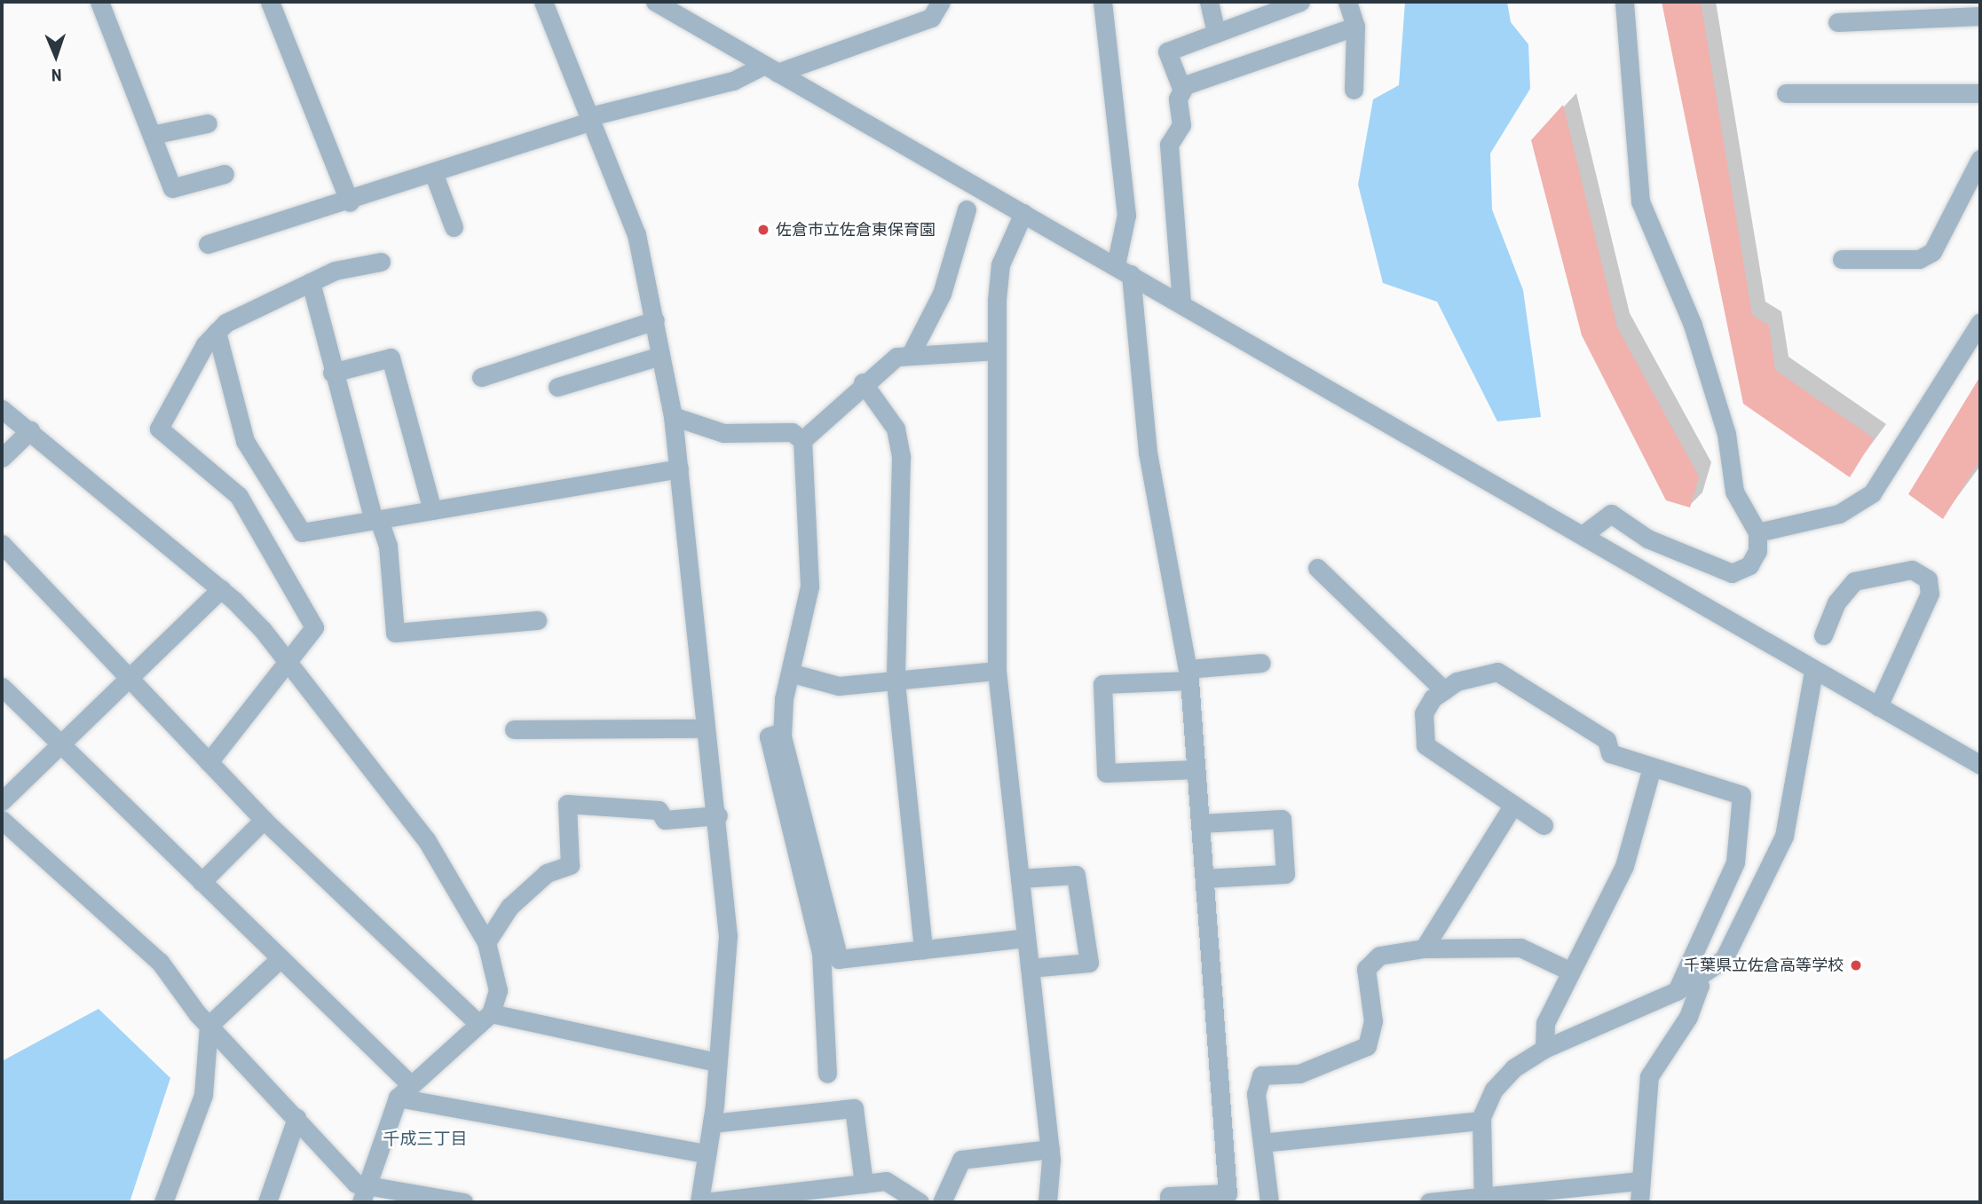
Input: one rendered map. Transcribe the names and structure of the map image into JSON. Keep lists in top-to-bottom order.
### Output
{
  "districts": ["千成三丁目"],
  "places": ["佐倉市立佐倉東保育園", "千葉県立佐倉高等学校"],
  "north": "bottom"
}
